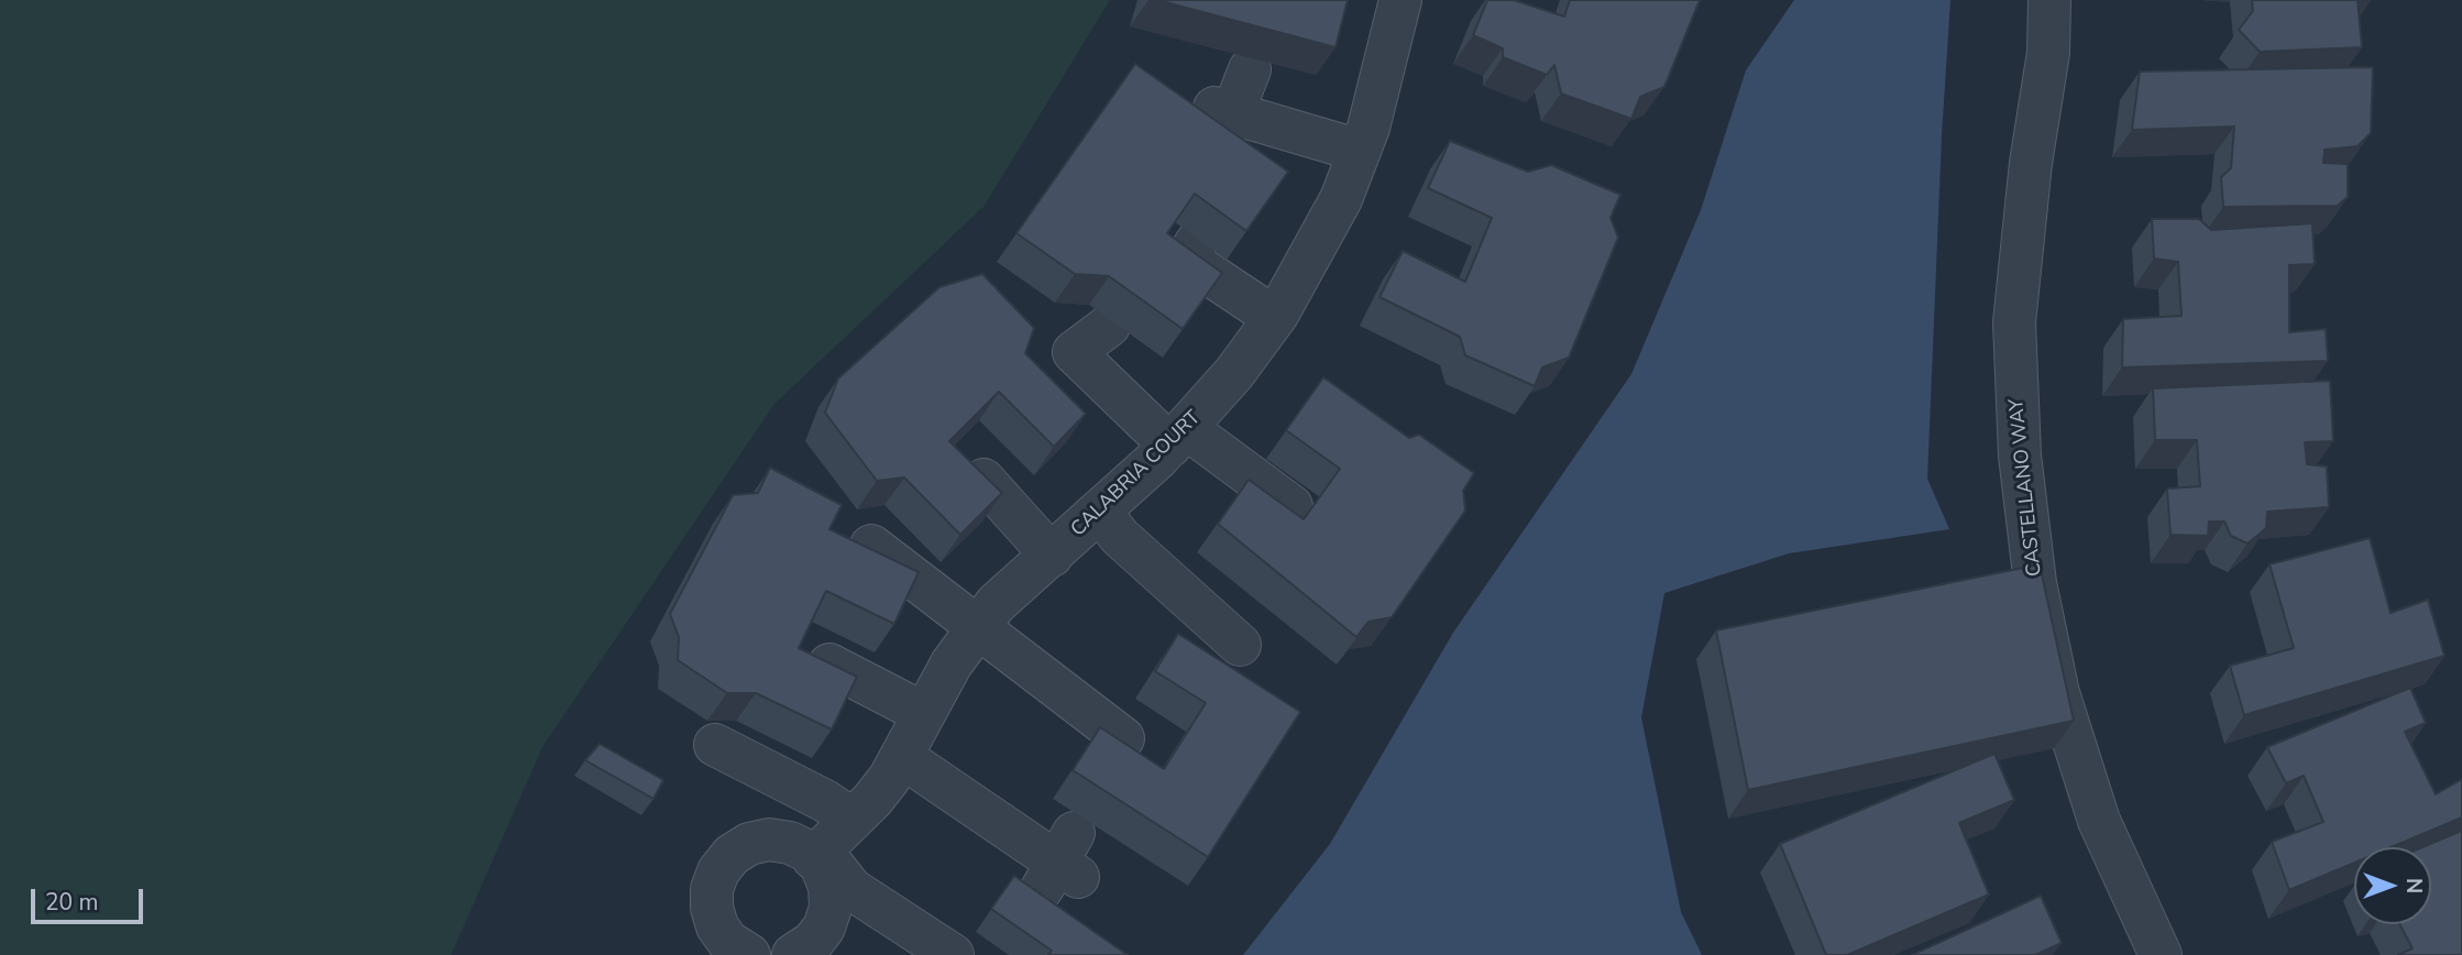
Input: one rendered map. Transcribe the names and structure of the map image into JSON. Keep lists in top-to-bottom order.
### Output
{
  "streets": {
    "street": ["CALABRIA COURT", "CASTELLANO WAY"]
  },
  "scale_bar": "20 m",
  "north": "right"
}
